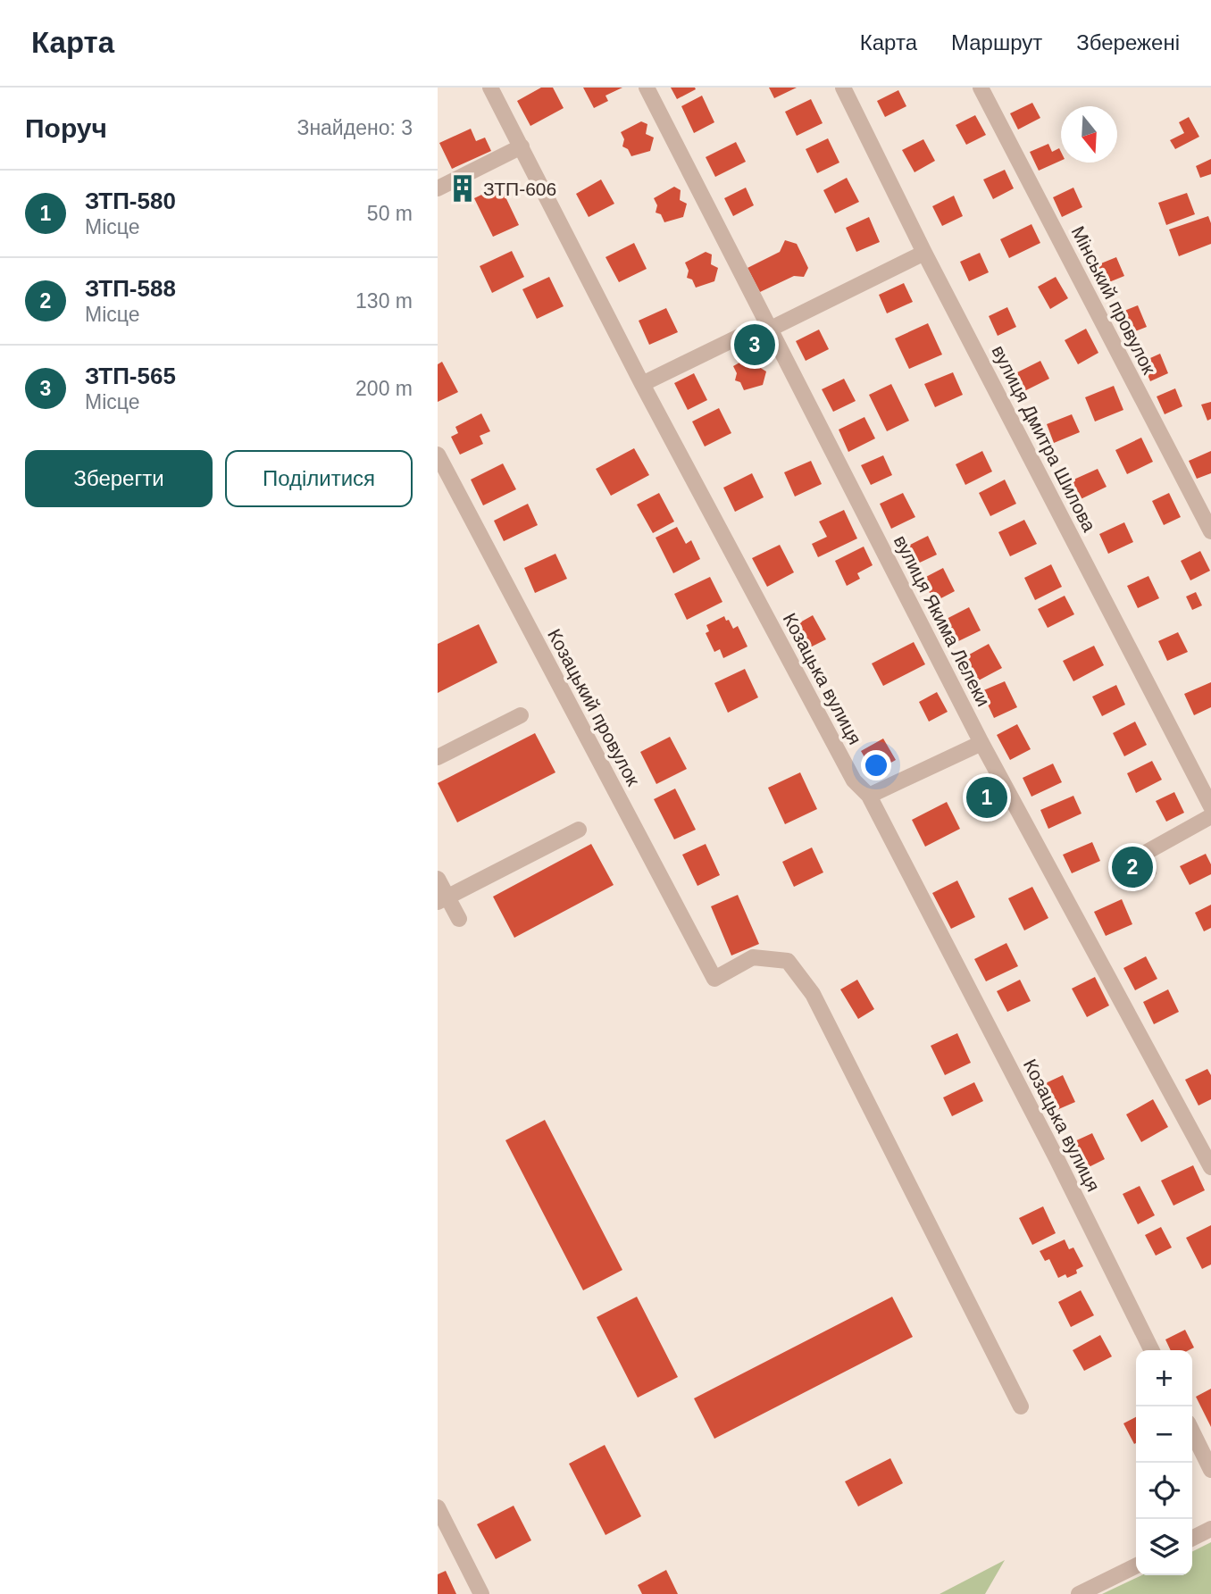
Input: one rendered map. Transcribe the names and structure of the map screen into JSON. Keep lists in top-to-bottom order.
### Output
{
  "streets": {
    "street": [
      "Мінський провулок",
      "вулиця Дмитра Шилова",
      "вулиця Якима Лелеки",
      "Козацька вулиця",
      "Козацький провулок"
    ]
  },
  "places": {
    "building": ["ЗТП-606"]
  },
  "north": "bottom",
  "page": {
    "header": "Карта",
    "nav": ["Карта", "Маршрут", "Збережені"],
    "heading": ["Поруч", "Знайдено: 3"],
    "list": [
      {
        "mark": "1",
        "name": "ЗТП-580",
        "note": "Місце",
        "value": "50 m"
      },
      {
        "mark": "2",
        "name": "ЗТП-588",
        "note": "Місце",
        "value": "130 m"
      },
      {
        "mark": "3",
        "name": "ЗТП-565",
        "note": "Місце",
        "value": "200 m"
      }
    ],
    "pins": ["3", "1", "2"],
    "buttons": ["Зберегти", "Поділитися"],
    "map_buttons": ["+", "−"]
  }
}
